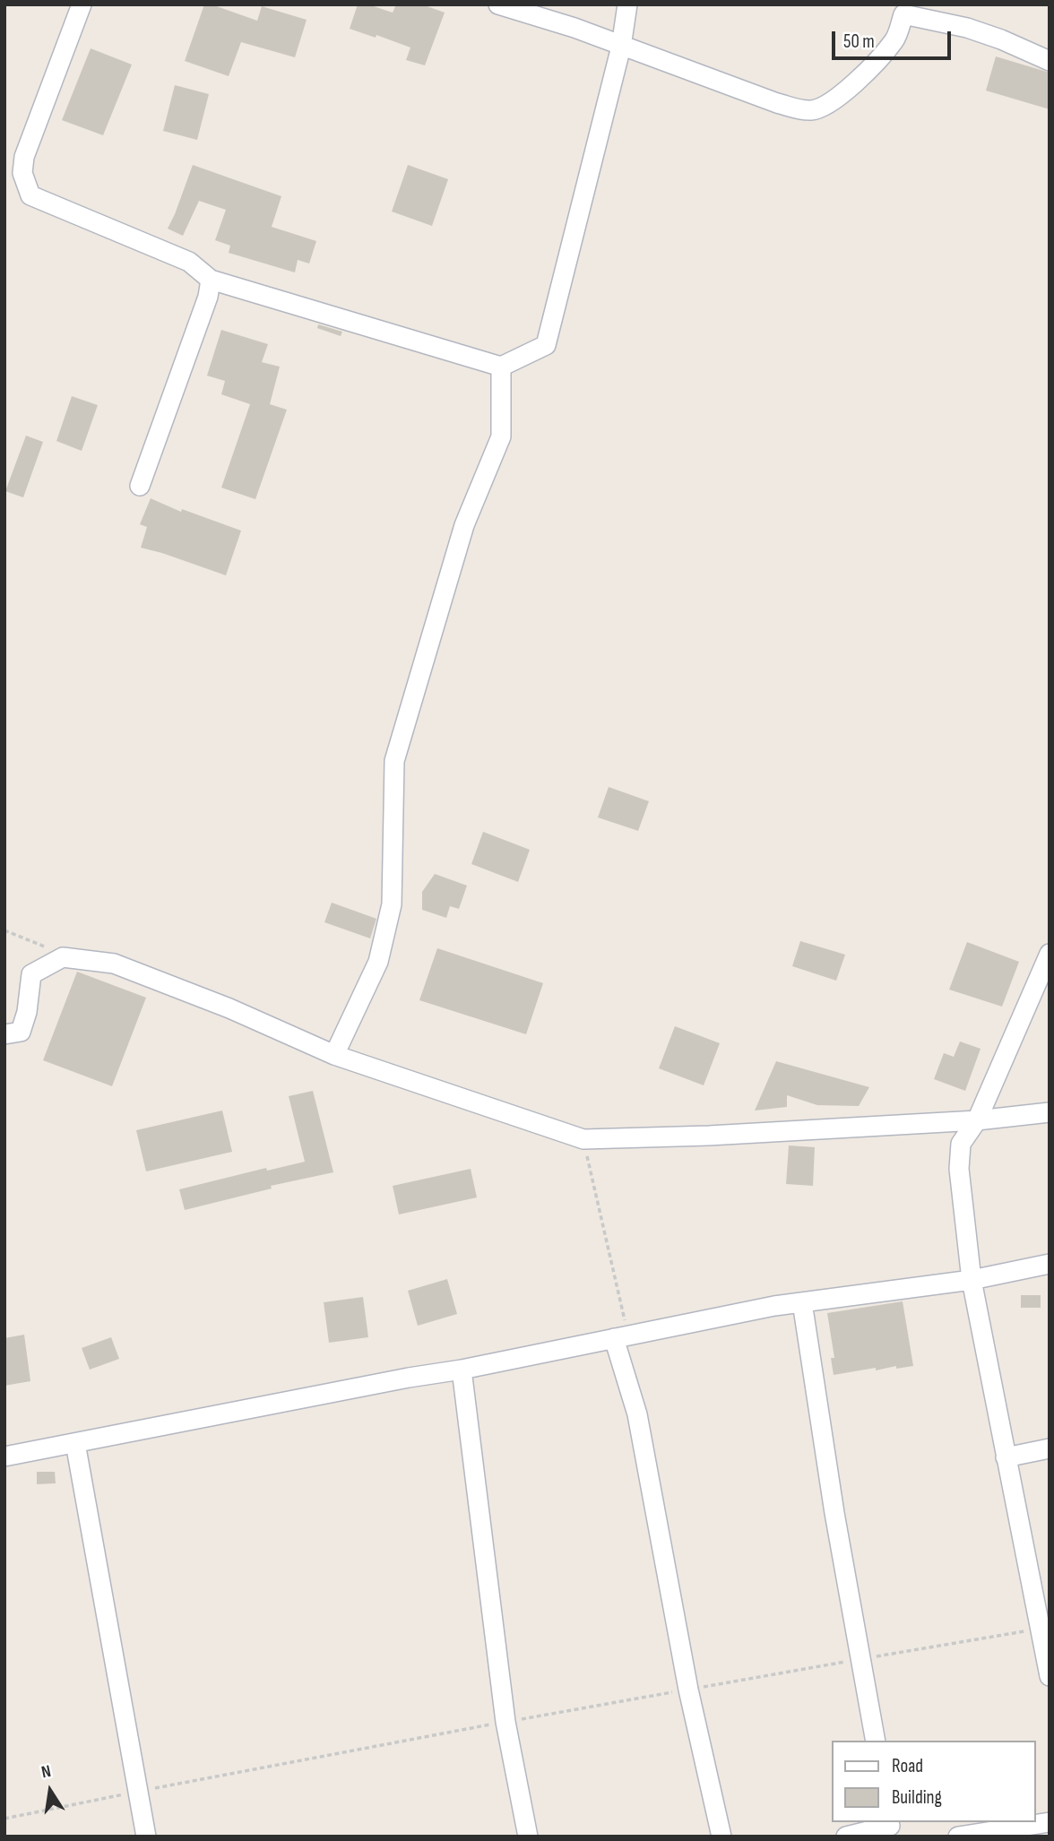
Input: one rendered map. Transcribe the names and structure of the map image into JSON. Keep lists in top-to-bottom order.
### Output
{
  "legend": ["Road", "Building"],
  "scale_bar": "50 m",
  "north": "top"
}
